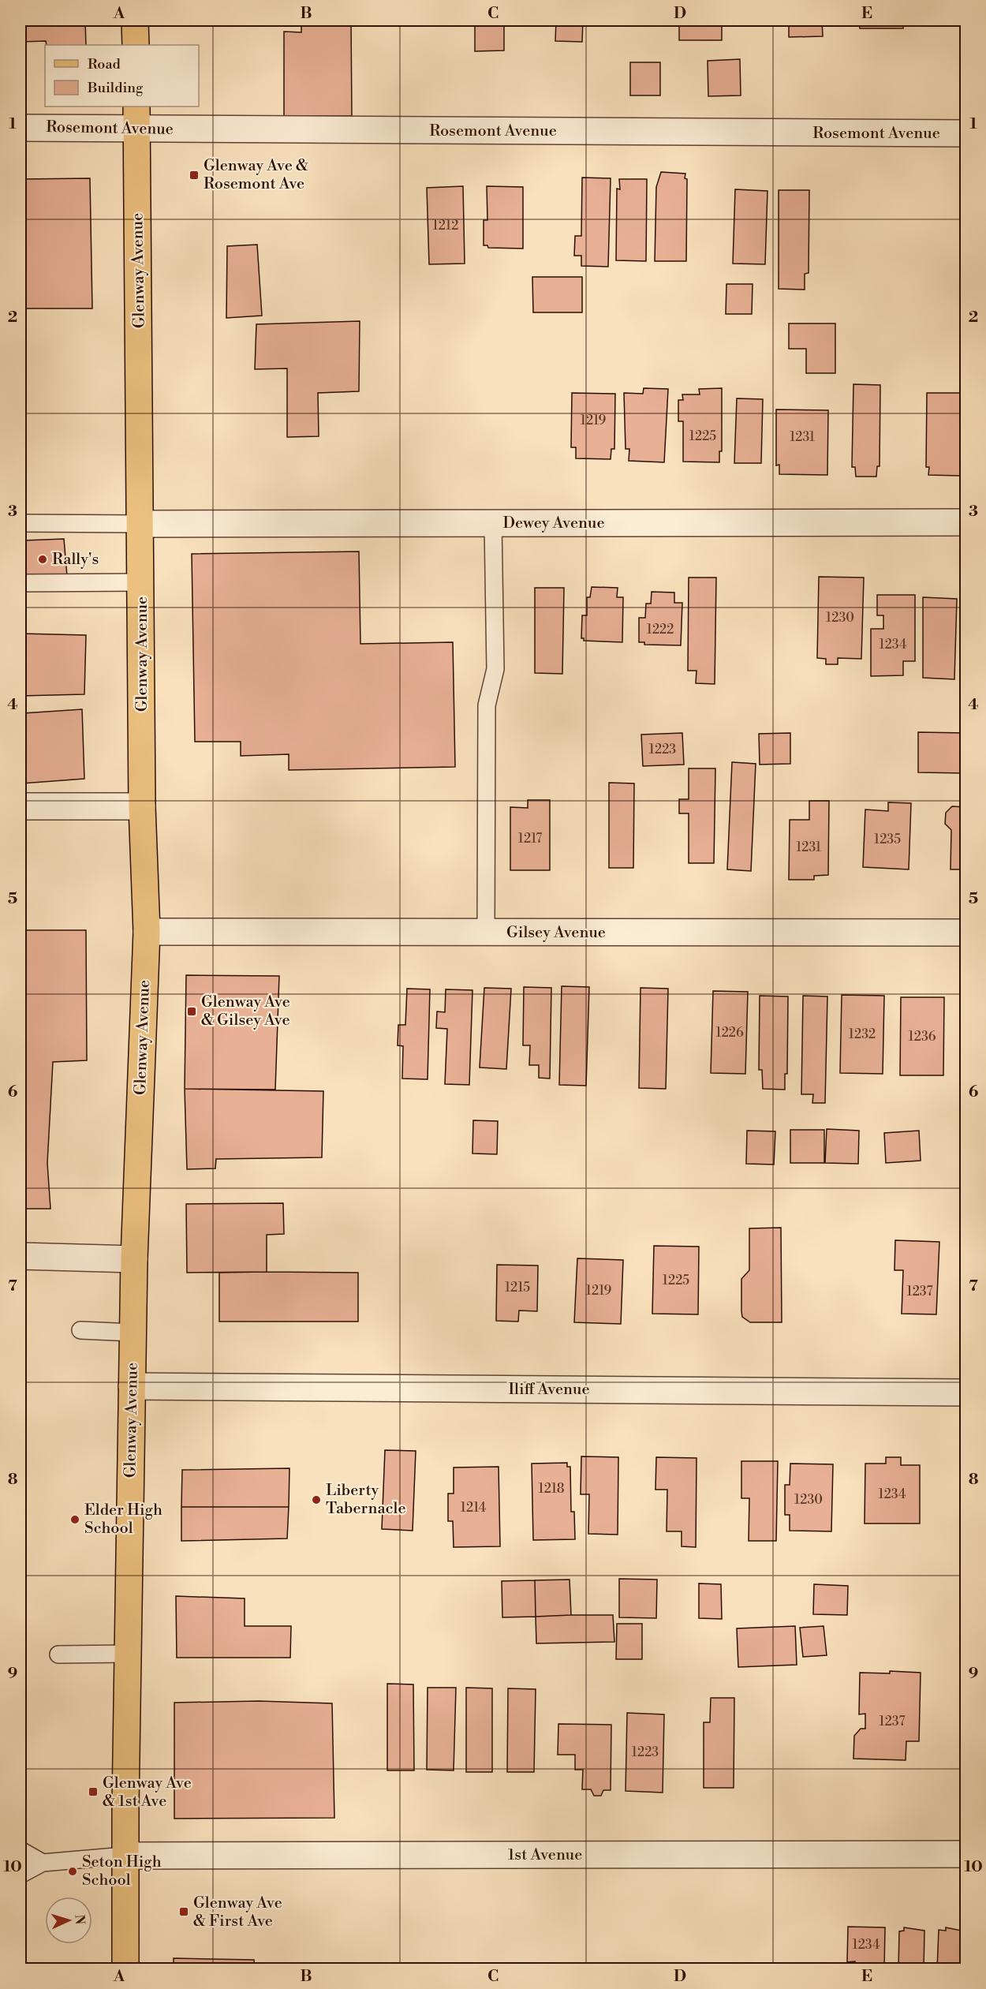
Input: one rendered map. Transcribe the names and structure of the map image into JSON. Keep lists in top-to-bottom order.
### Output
{
  "streets": {
    "main road": ["Glenway Avenue"],
    "street": [
      "Rosemont Avenue",
      "Dewey Avenue",
      "Gilsey Avenue",
      "Iliff Avenue",
      "1st Avenue"
    ]
  },
  "crossings": [
    ["Rosemont Avenue", "Glenway Avenue"],
    ["Glenway Avenue", "Dewey Avenue"],
    ["Glenway Avenue", "Gilsey Avenue"],
    ["Glenway Avenue", "Iliff Avenue"],
    ["Glenway Avenue", "1st Avenue"]
  ],
  "places": {
    "transit": [
      "Glenway Ave & Rosemont Ave",
      "Glenway Ave & Gilsey Ave",
      "Glenway Ave & 1st Ave",
      "Glenway Ave & First Ave"
    ],
    "other": [
      "Rally's",
      "Liberty Tabernacle",
      "Elder High School",
      "Seton High School"
    ]
  },
  "house_numbers": [
    "1212",
    "1219",
    "1225",
    "1231",
    "1230",
    "1222",
    "1234",
    "1223",
    "1217",
    "1235",
    "1231",
    "1226",
    "1232",
    "1236",
    "1225",
    "1215",
    "1219",
    "1237",
    "1218",
    "1234",
    "1230",
    "1214",
    "1237",
    "1223",
    "1234"
  ],
  "legend": ["Road", "Building"],
  "north": "right",
  "grid": {
    "columns": [
      "A",
      "B",
      "C",
      "D",
      "E"
    ],
    "rows": [
      "1",
      "2",
      "3",
      "4",
      "5",
      "6",
      "7",
      "8",
      "9",
      "10"
    ]
  }
}
